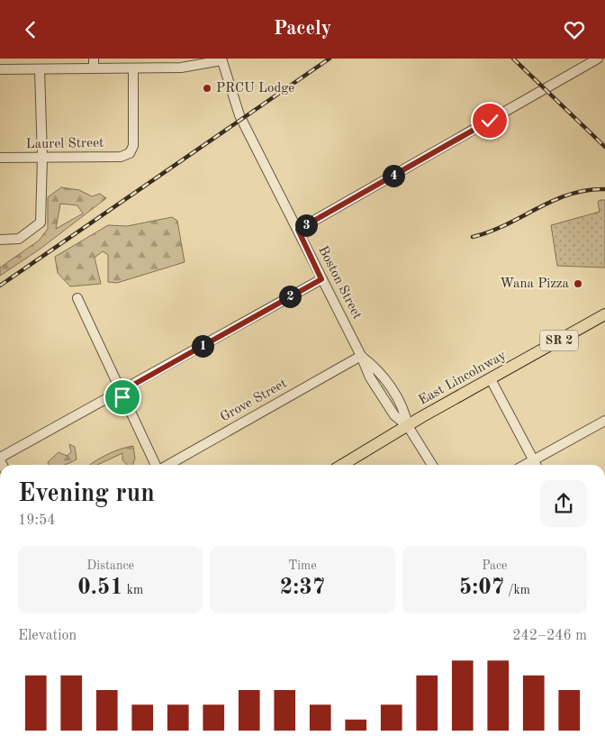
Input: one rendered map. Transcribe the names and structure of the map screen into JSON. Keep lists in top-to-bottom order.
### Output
{
  "streets": {
    "main road": ["SR 2", "East Lincolnway"],
    "street": ["Laurel Street", "Boston Street", "Grove Street"]
  },
  "crossings": [
    ["Boston Street", "East Lincolnway"],
    ["Boston Street", "Grove Street"]
  ],
  "places": ["PRCU Lodge", "Wana Pizza"],
  "page": {
    "header": "Pacely",
    "pins": [
      "4",
      "3",
      "2",
      "1"
    ],
    "heading": ["Evening run", "19:54"],
    "stats": [
      ["Distance", "0.51 km"],
      ["Time", "2:37"],
      ["Pace", "5:07 /km"]
    ],
    "chart": ["Elevation", "242–246 m"]
  }
}
